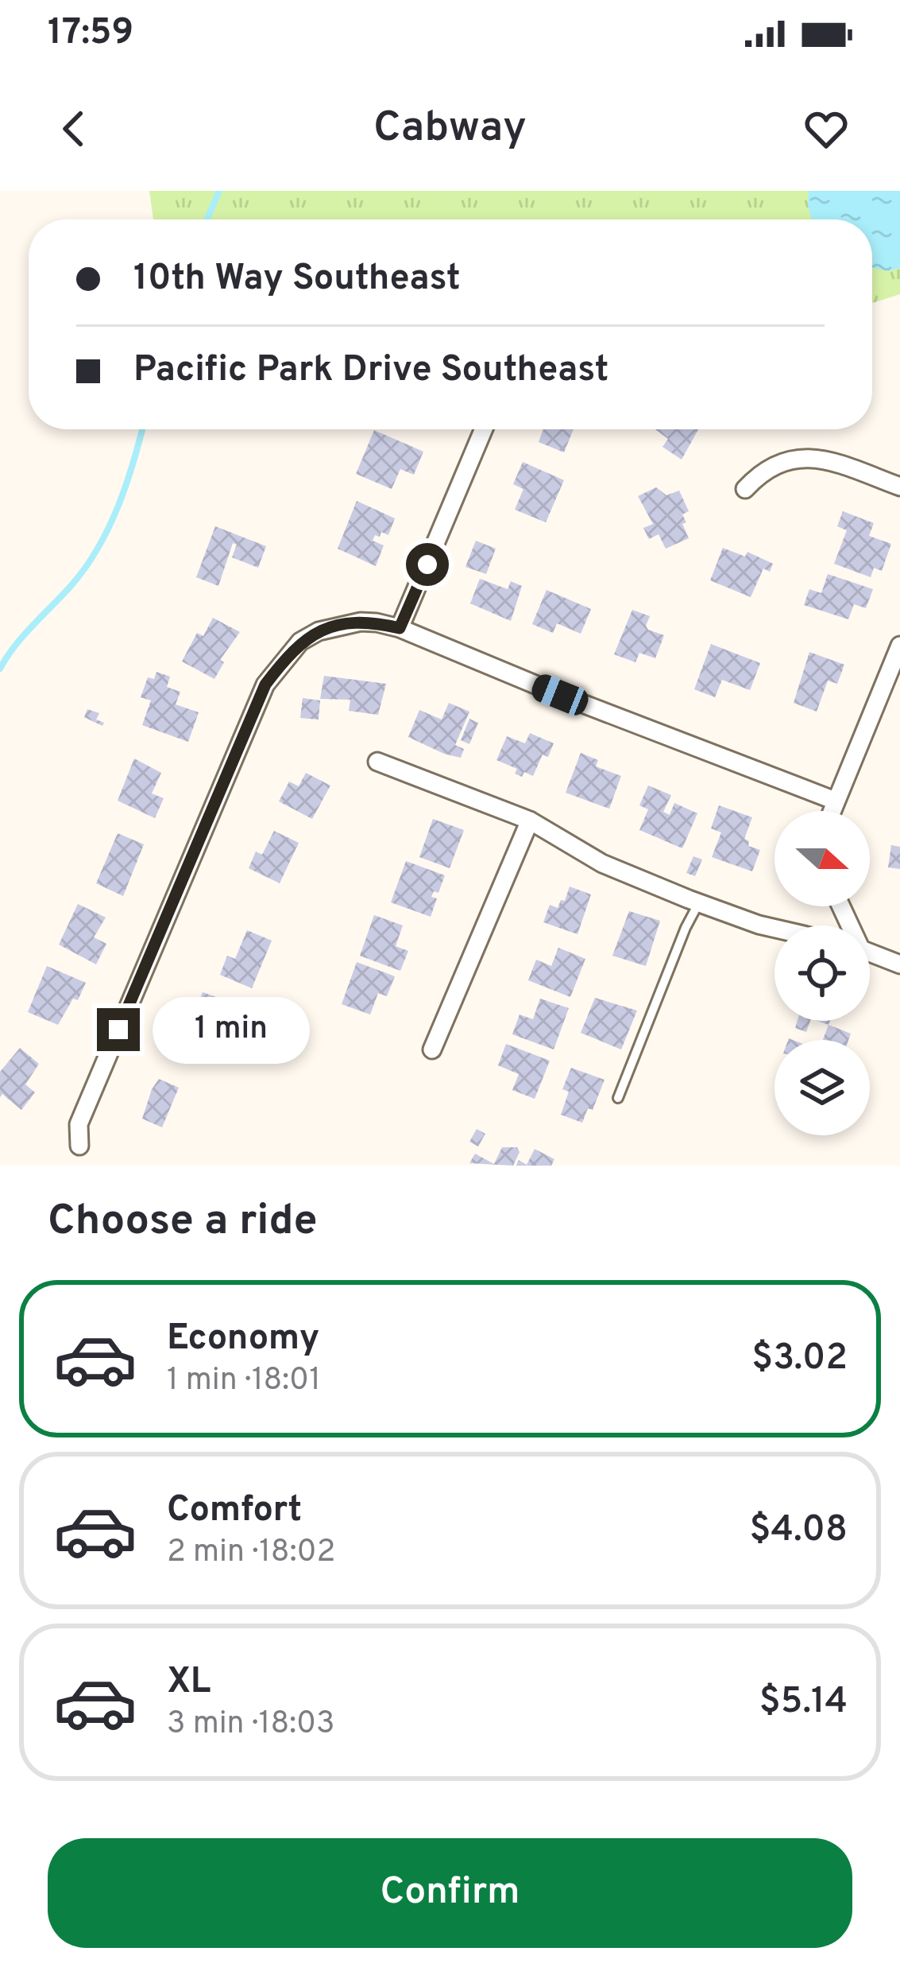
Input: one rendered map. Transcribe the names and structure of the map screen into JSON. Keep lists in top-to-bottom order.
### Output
{
  "north": "right",
  "page": {
    "status": "17:59",
    "header": "Cabway",
    "banner": ["10th Way Southeast", "Pacific Park Drive Southeast"],
    "bubble": "1 min",
    "heading": "Choose a ride",
    "list": [
      {
        "name": "Economy",
        "note": "1 min · 18:01",
        "value": "$3.02"
      },
      {
        "name": "Comfort",
        "note": "2 min · 18:02",
        "value": "$4.08"
      },
      {
        "name": "XL",
        "note": "3 min · 18:03",
        "value": "$5.14"
      }
    ],
    "buttons": "Confirm"
  }
}
